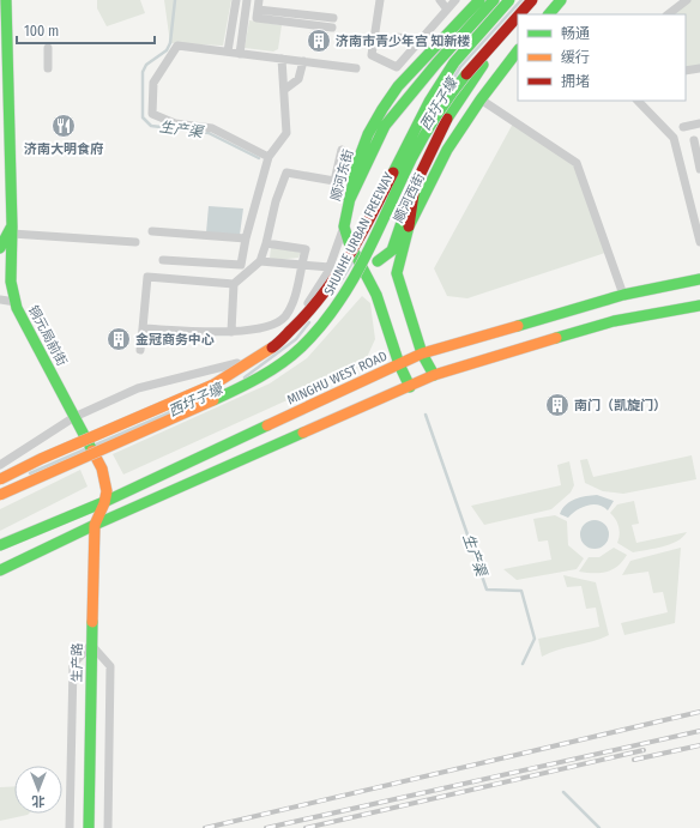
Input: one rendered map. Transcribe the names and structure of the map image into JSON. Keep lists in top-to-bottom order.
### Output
{
  "streets": {
    "main road": [
      "顺河东街",
      "顺河西街",
      "SHUNHE URBAN FREEWAY",
      "铜元局前街",
      "MINGHU WEST ROAD",
      "生产路"
    ]
  },
  "crossings": [
    ["顺河东街", "MINGHU WEST ROAD"],
    ["顺河西街", "MINGHU WEST ROAD"],
    ["铜元局前街", "MINGHU WEST ROAD"],
    ["铜元局前街", "生产路"],
    ["MINGHU WEST ROAD", "生产路"]
  ],
  "water": ["西圩子壕", "生产渠"],
  "places": {
    "building": ["济南市青少年宫 知新楼", "金冠商务中心", "南门（凯旋门）"],
    "restaurant": ["济南大明食府"]
  },
  "legend": ["畅通", "缓行", "拥堵"],
  "scale_bar": "100 m",
  "north": "bottom"
}
